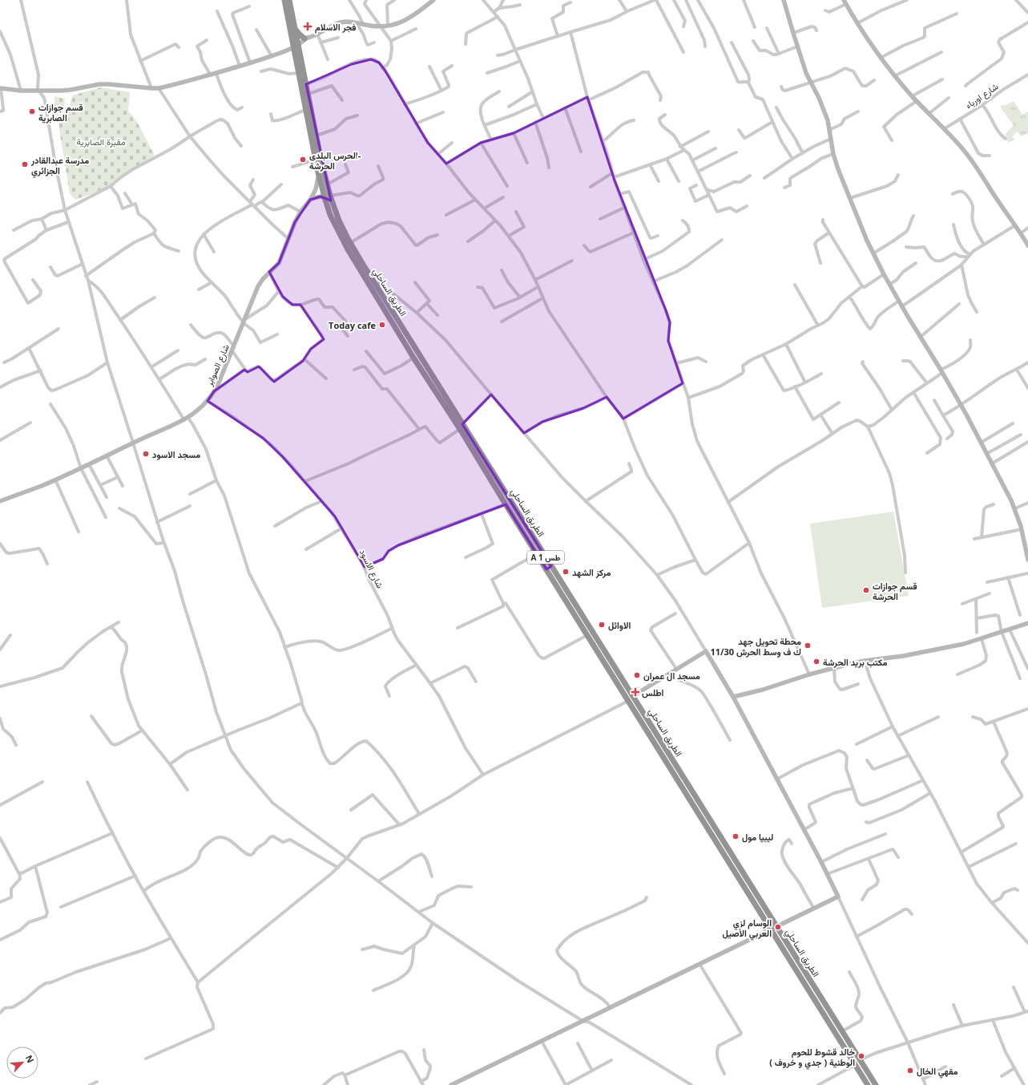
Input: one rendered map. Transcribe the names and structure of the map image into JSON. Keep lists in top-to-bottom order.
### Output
{
  "streets": {
    "highway": ["الطريق الساحلي", "A 1 طس"],
    "street": ["شارع اورباء", "شارع الصوابر", "شارع الاسود"]
  },
  "crossings": [
    ["الطريق الساحلي", "شارع الصوابر"],
    ["شارع الصوابر", "شارع الاسود"]
  ],
  "parks": ["مقبرة الصابرية"],
  "places": {
    "health": ["فجر الاسلام", "اطلس"],
    "other": [
      "قسم جوازات الصابرية",
      "الحرس البلدي- الحرشة",
      "مدرسة عبدالقادر الجزائري",
      "Today cafe",
      "مسجد الاسود",
      "مركز الشهد",
      "قسم جوازات الحرشة",
      "الاوائل",
      "محطة تحويل جهد 11/30 ك ف وسط الحرش",
      "مكتب بريد الحرشة",
      "مسجد ال عمران",
      "ليبيا مول",
      "الوسام لزي العربي الأصيل",
      "خالد قشوط للحوم الوطنية ( جدي و خروف )",
      "مقهي الخال"
    ]
  },
  "north": "top right"
}
